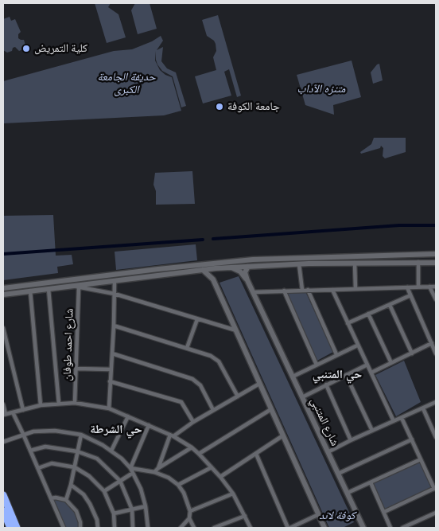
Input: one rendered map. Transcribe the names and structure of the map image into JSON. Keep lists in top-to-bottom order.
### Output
{
  "streets": {
    "main road": ["شارع المتنبي"],
    "street": ["شارع احمد طوفان"]
  },
  "districts": ["حي المتنبي", "حي الشرطة"],
  "parks": ["حديقة الجامعة الكبرى", "متنزه الآداب", "كوفة لاند"],
  "places": ["كلية التمريض", "جامعة الكوفة"]
}
